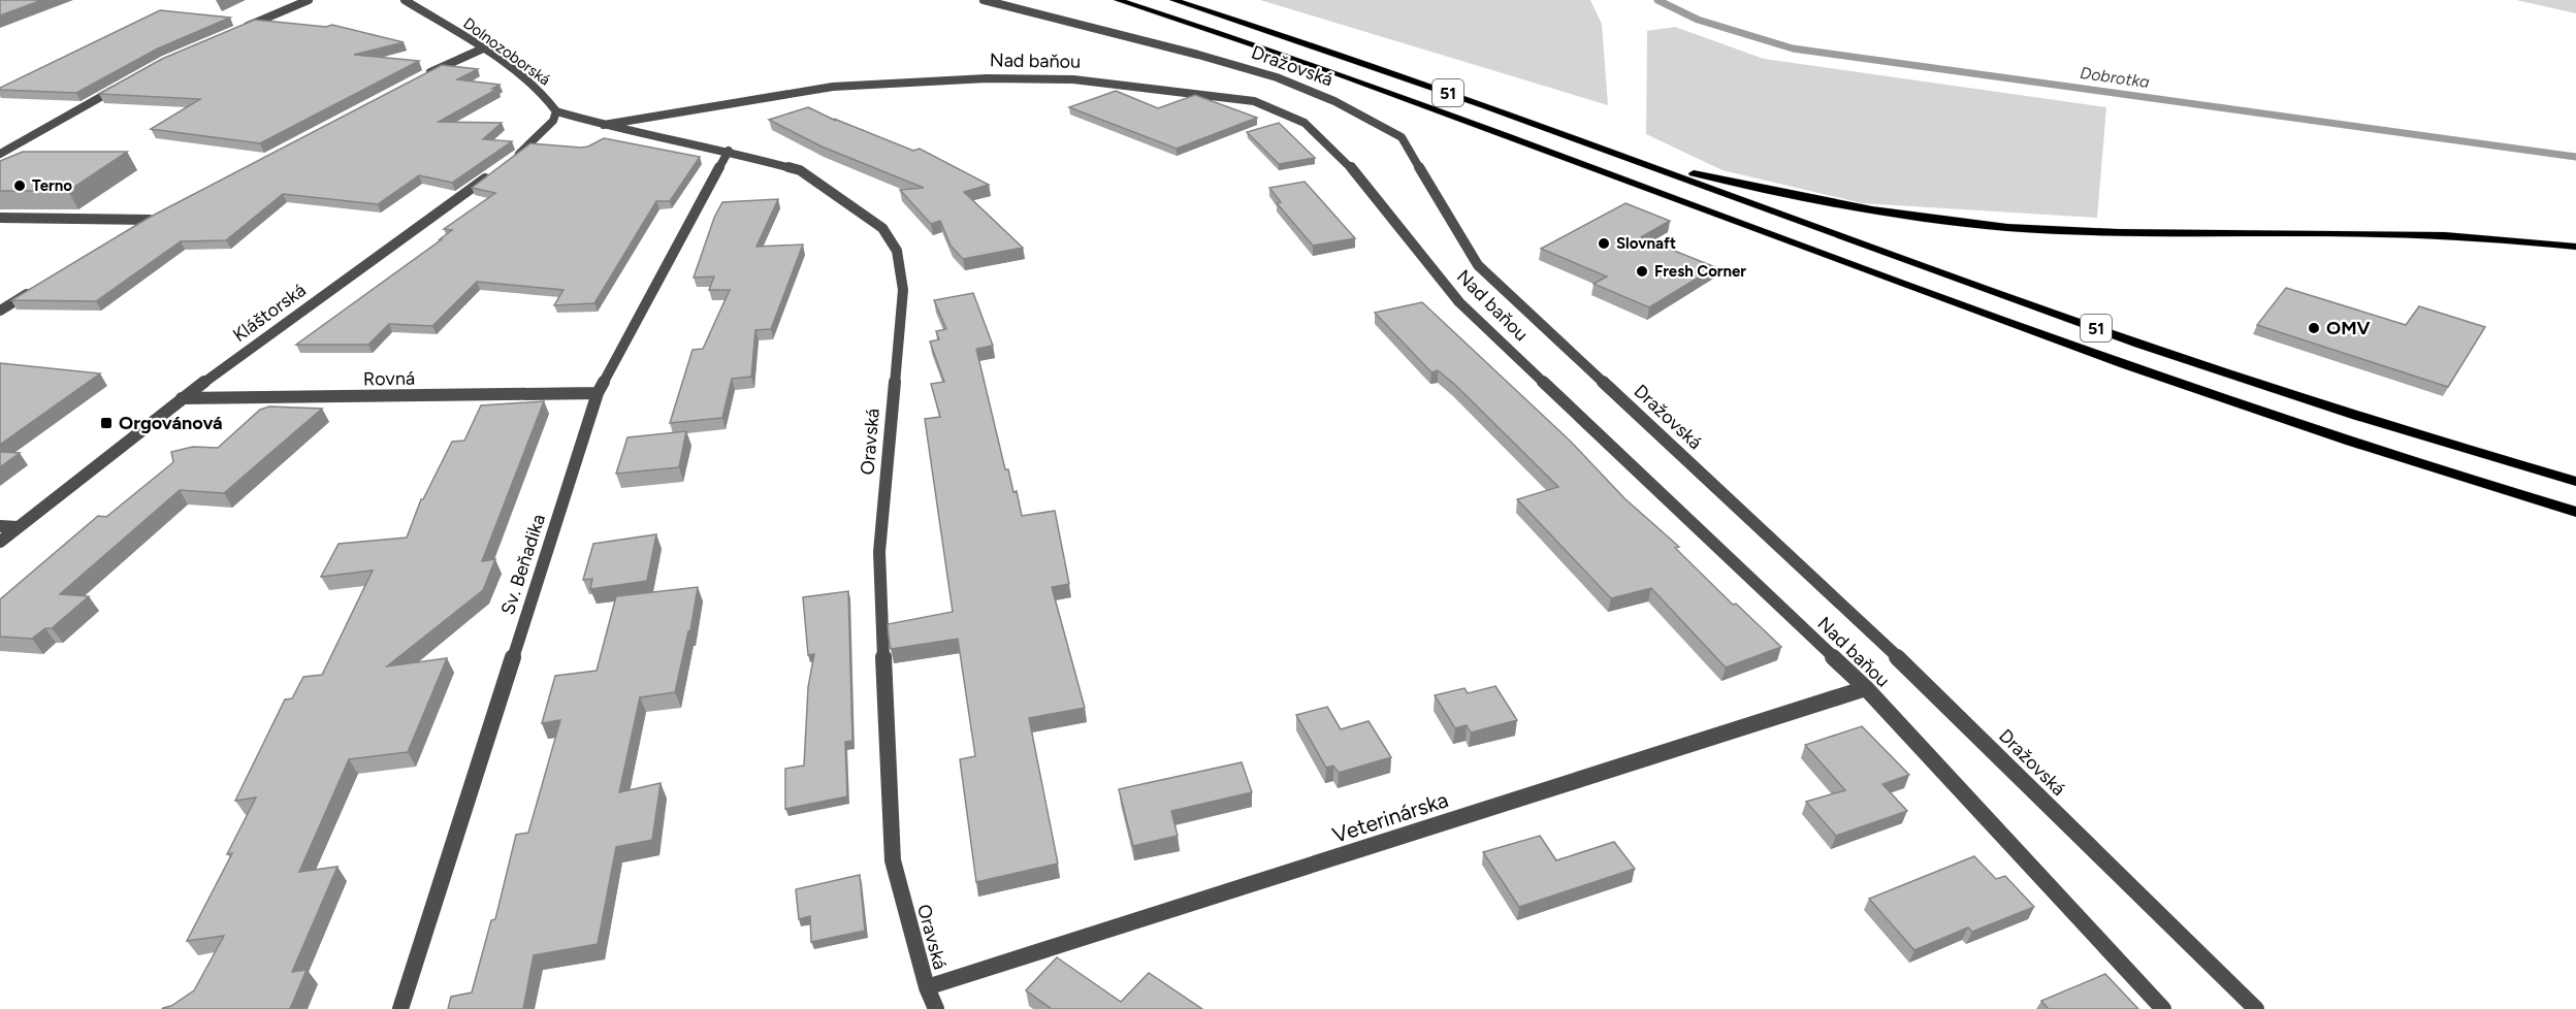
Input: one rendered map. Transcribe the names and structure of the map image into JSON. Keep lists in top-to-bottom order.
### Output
{
  "streets": {
    "main road": ["51"],
    "street": [
      "Dolnozoborská",
      "Nad baňou",
      "Dražovská",
      "Kláštorská",
      "Rovná",
      "Oravská",
      "Sv. Beňadika",
      "Veterinárska"
    ]
  },
  "crossings": [
    ["Dolnozoborská", "Oravská"],
    ["Nad baňou", "Oravská"],
    ["Nad baňou", "Veterinárska"],
    ["Kláštorská", "Rovná"],
    ["Rovná", "Sv. Beňadika"],
    ["Oravská", "Sv. Beňadika"],
    ["Oravská", "Veterinárska"]
  ],
  "water": ["Dobrotka"],
  "places": {
    "other": [
      "Terno",
      "Slovnaft",
      "Fresh Corner",
      "OMV"
    ],
    "transit": ["Orgovánová"]
  }
}
